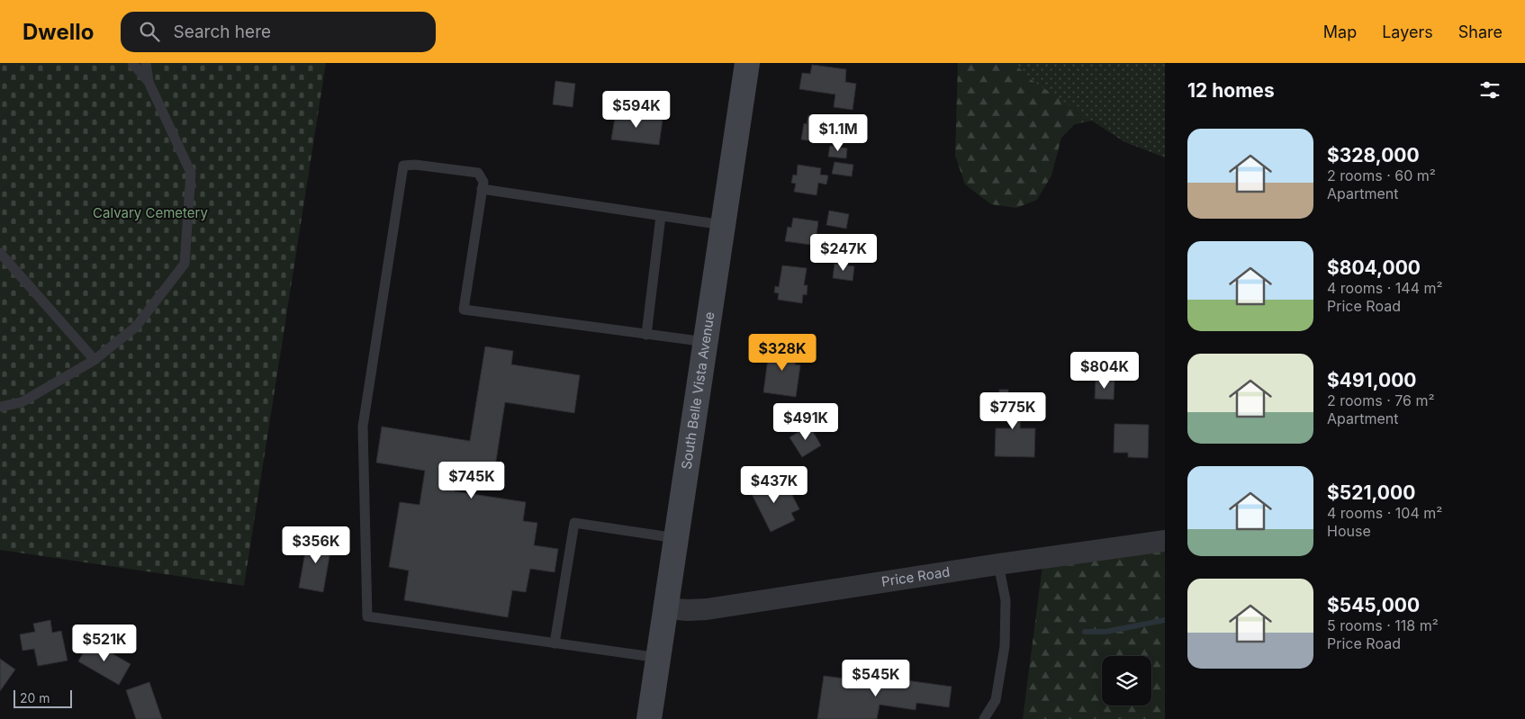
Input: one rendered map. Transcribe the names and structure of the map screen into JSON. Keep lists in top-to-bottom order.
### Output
{
  "streets": {
    "street": ["South Belle Vista Avenue", "Price Road"]
  },
  "crossings": [
    ["South Belle Vista Avenue", "Price Road"]
  ],
  "parks": ["Calvary Cemetery"],
  "scale_bar": "20 m",
  "page": {
    "header": "Dwello",
    "search": "Search here",
    "nav": ["Map", "Layers", "Share"],
    "heading": "12 homes",
    "price": [
      "$594K",
      "$1.1M",
      "$247K",
      "$328K",
      "$804K",
      "$775K",
      "$491K",
      "$745K",
      "$437K",
      "$356K",
      "$521K",
      "$545K"
    ],
    "list": [
      {
        "name": "$328,000",
        "note": "2 rooms · 60 m² · Apartment"
      },
      {
        "name": "$804,000",
        "note": "4 rooms · 144 m² · Price Road"
      },
      {
        "name": "$491,000",
        "note": "2 rooms · 76 m² · Apartment"
      },
      {
        "name": "$521,000",
        "note": "4 rooms · 104 m² · House"
      },
      {
        "name": "$545,000",
        "note": "5 rooms · 118 m² · Price Road"
      }
    ],
    "scale": "20 m"
  }
}
